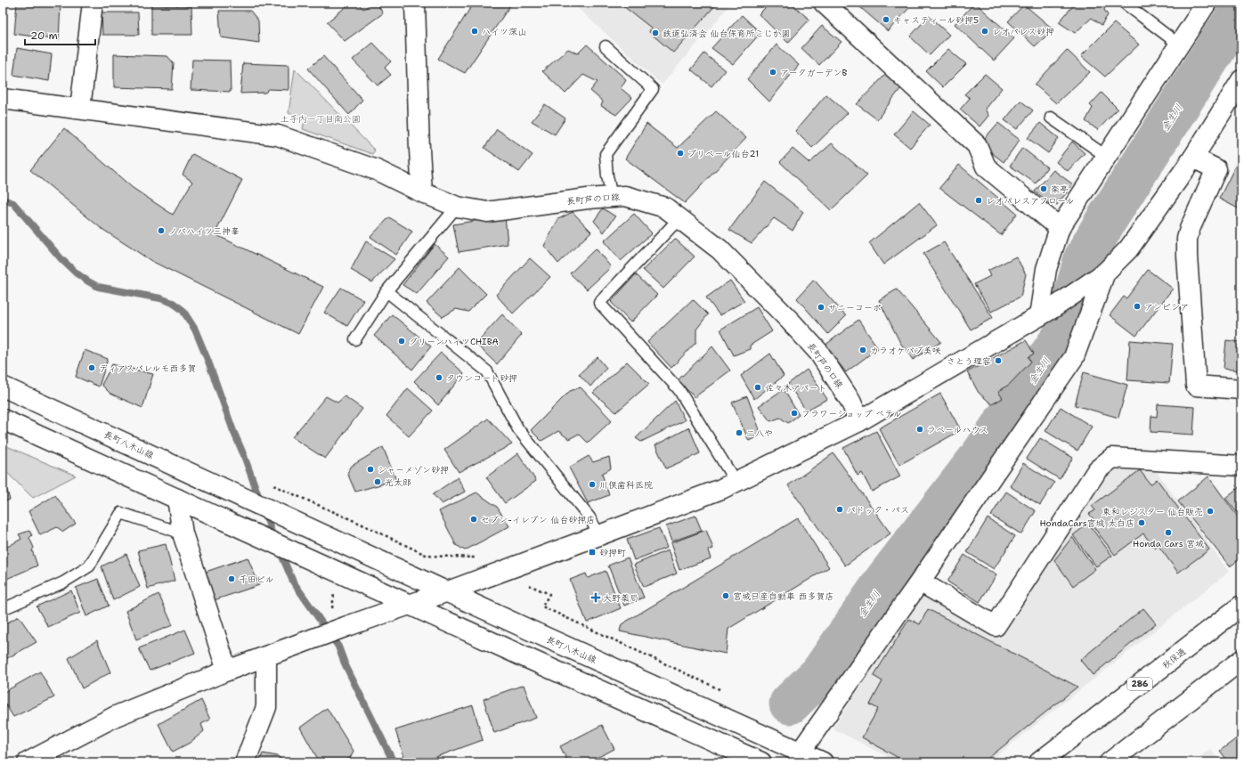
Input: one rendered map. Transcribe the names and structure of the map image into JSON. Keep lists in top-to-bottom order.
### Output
{
  "streets": {
    "main road": [
      "長町芦の口線",
      "長町八木山線",
      "秋保通",
      "286"
    ]
  },
  "water": ["金生川"],
  "parks": ["土手内一丁目南公園"],
  "places": {
    "other": [
      "キャスティール砂押5",
      "ハイツ深山",
      "レオパレス砂押",
      "鉄道弘済会 仙台保育所こじか園",
      "アークガーデンB",
      "プリベール仙台21",
      "楽亭",
      "レオパレスアフロール",
      "ノバハイツ三神峯",
      "アンビシア",
      "サニーコーポ",
      "グリーンハイツCHIBA",
      "カラオケパブ美咲",
      "さとう理容",
      "ディアスパレルモ西多賀",
      "タウンコート砂押",
      "佐々木アパート",
      "フラワーショップ べテル",
      "ラベールハウス",
      "二八や",
      "シャーメゾン砂押",
      "光太郎",
      "川俣歯科医院",
      "パドック・パス",
      "東和レジスター 仙台販売",
      "セブン-イレブン 仙台砂押店",
      "HondaCars宮城 太白店",
      "Honda Cars 宮城",
      "千田ビル",
      "宮城日産自動車 西多賀店"
    ],
    "transit": ["砂押町"],
    "health": ["大野薬局"]
  },
  "scale_bar": "20 m"
}
